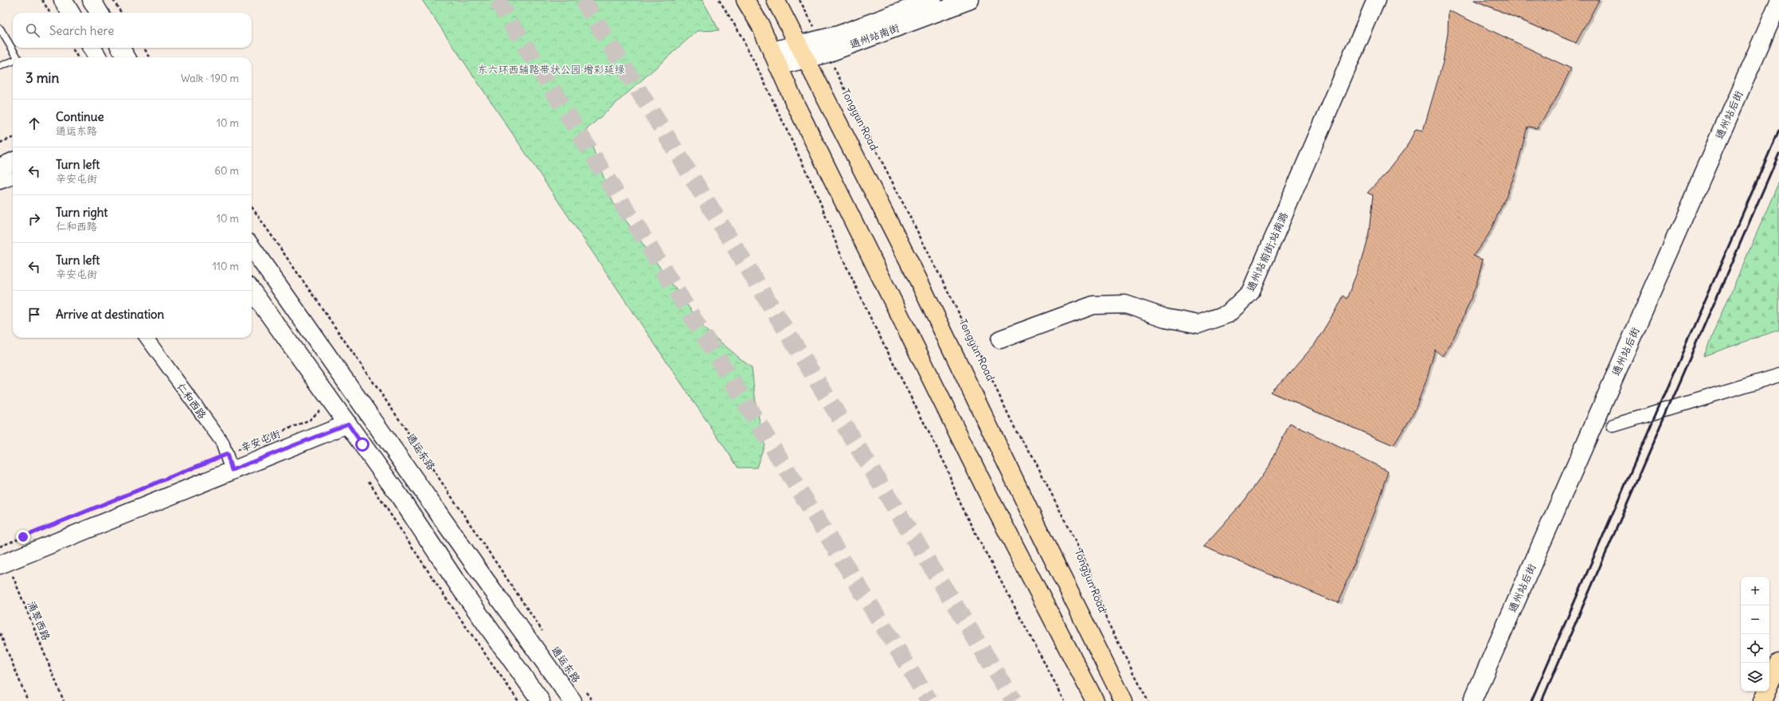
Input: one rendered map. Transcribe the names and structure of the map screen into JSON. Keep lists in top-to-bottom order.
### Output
{
  "streets": {
    "main road": ["Tongyun Road"],
    "street": [
      "通州站南街",
      "通州站后街",
      "通州站前街;站南潞",
      "仁和西路",
      "辛安屯街",
      "通运东路"
    ],
    "path": ["涌翠西路"]
  },
  "crossings": [
    ["通州站南街", "Tongyun Road"],
    ["仁和西路", "辛安屯街"],
    ["辛安屯街", "涌翠西路"]
  ],
  "parks": ["东六环西辅路带状公园·增彩延绿"],
  "page": {
    "search": "Search here",
    "heading": ["3 min", "Walk · 190 m"],
    "list": [
      ["Continue", "通运东路", "10 m"],
      ["Turn left", "辛安屯街", "60 m"],
      ["Turn right", "仁和西路", "10 m"],
      ["Turn left", "辛安屯街", "110 m"],
      "Arrive at destination"
    ],
    "map_buttons": ["+", "−"]
  }
}
